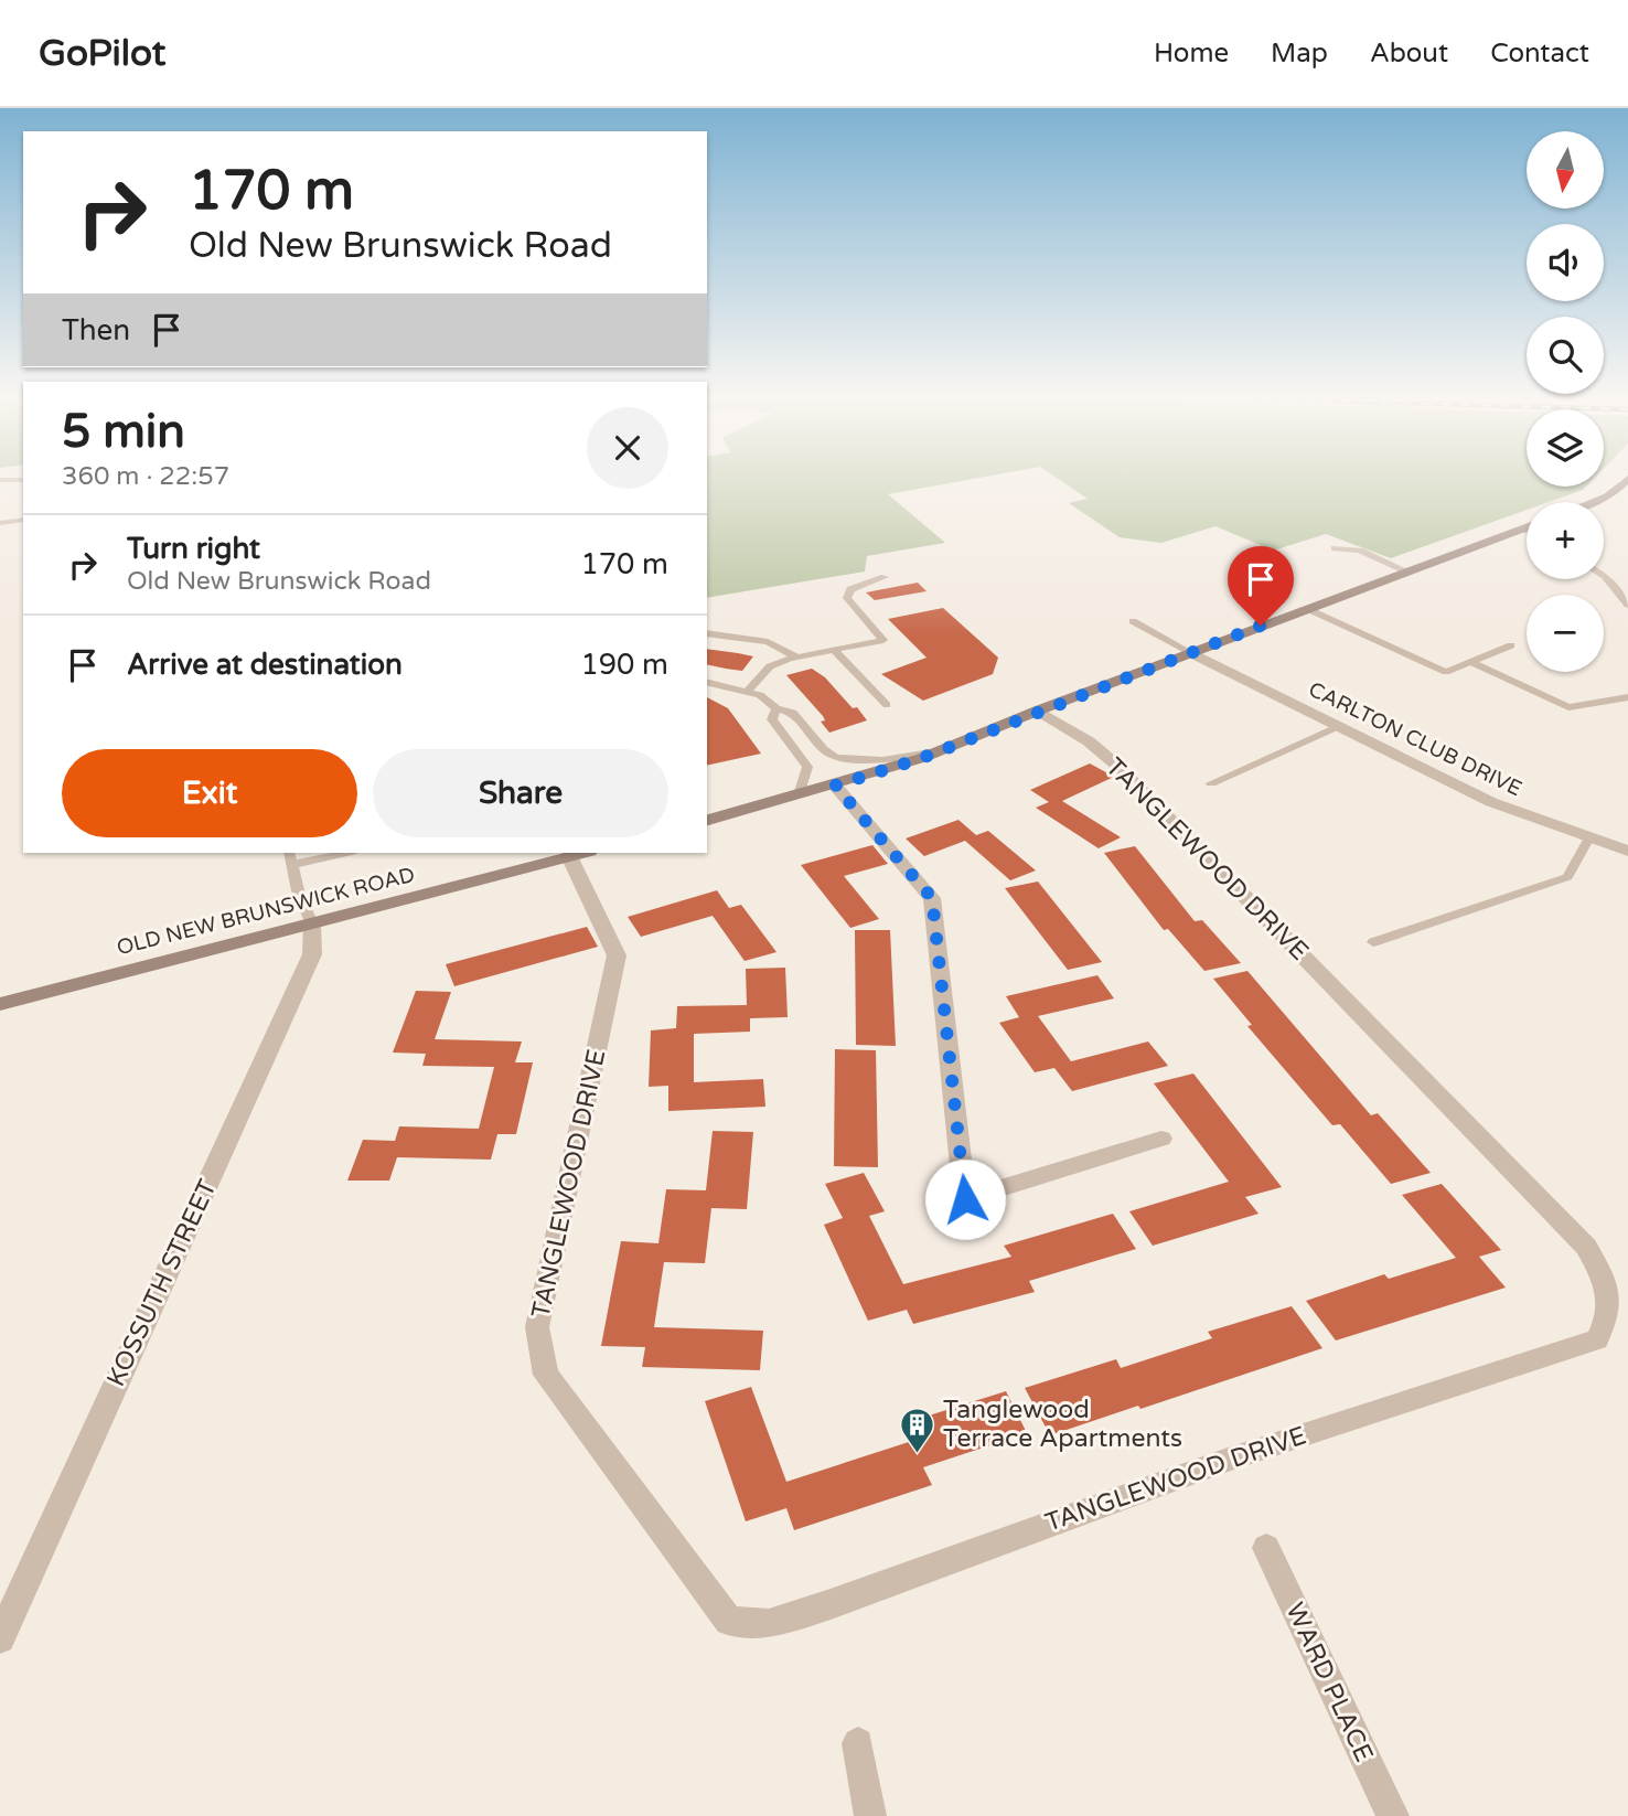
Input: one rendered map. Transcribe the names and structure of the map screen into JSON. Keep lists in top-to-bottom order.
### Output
{
  "streets": {
    "main road": ["OLD NEW BRUNSWICK ROAD"],
    "street": [
      "CARLTON CLUB DRIVE",
      "TANGLEWOOD DRIVE",
      "KOSSUTH STREET",
      "WARD PLACE"
    ]
  },
  "crossings": [
    ["TANGLEWOOD DRIVE", "OLD NEW BRUNSWICK ROAD"],
    ["OLD NEW BRUNSWICK ROAD", "KOSSUTH STREET"]
  ],
  "places": {
    "building": ["Tanglewood Terrace Apartments"]
  },
  "north": "bottom",
  "page": {
    "header": "GoPilot",
    "nav": [
      "Home",
      "Map",
      "About",
      "Contact"
    ],
    "map_buttons": ["+", "−"],
    "turn": ["170 m", "Old New Brunswick Road"],
    "then": "Then",
    "heading": ["5 min", "360 m · 22:57"],
    "list": [
      {
        "name": "Turn right",
        "note": "Old New Brunswick Road",
        "value": "170 m"
      },
      {
        "name": "Arrive at destination",
        "value": "190 m"
      }
    ],
    "buttons": ["Exit", "Share"]
  }
}
